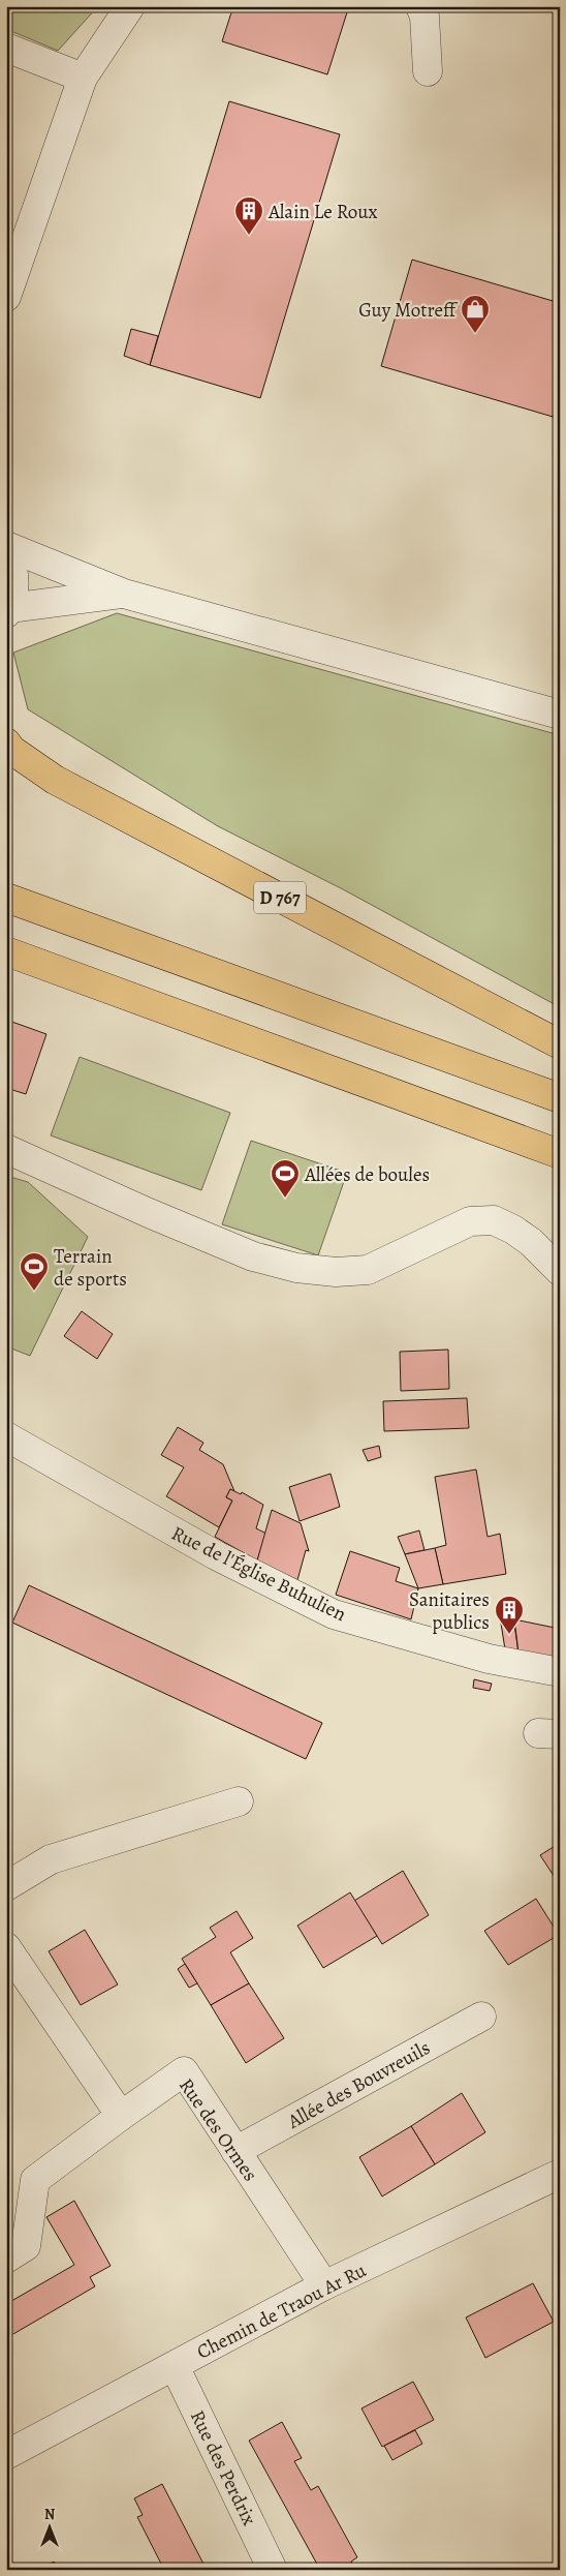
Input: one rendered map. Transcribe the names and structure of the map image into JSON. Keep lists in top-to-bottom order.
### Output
{
  "streets": {
    "highway": ["D 767"],
    "street": [
      "Rue de l'Église Buhulien",
      "Allée des Bouvreuils",
      "Rue des Ormes",
      "Chemin de Traou Ar Ru",
      "Rue des Perdrix"
    ]
  },
  "crossings": [
    ["Allée des Bouvreuils", "Rue des Ormes"],
    ["Rue des Ormes", "Chemin de Traou Ar Ru"],
    ["Chemin de Traou Ar Ru", "Rue des Perdrix"]
  ],
  "places": {
    "building": ["Alain Le Roux", "Sanitaires publics"],
    "shop": ["Guy Motreff"],
    "sports": ["Allées de boules", "Terrain de sports"]
  },
  "north": "top"
}
